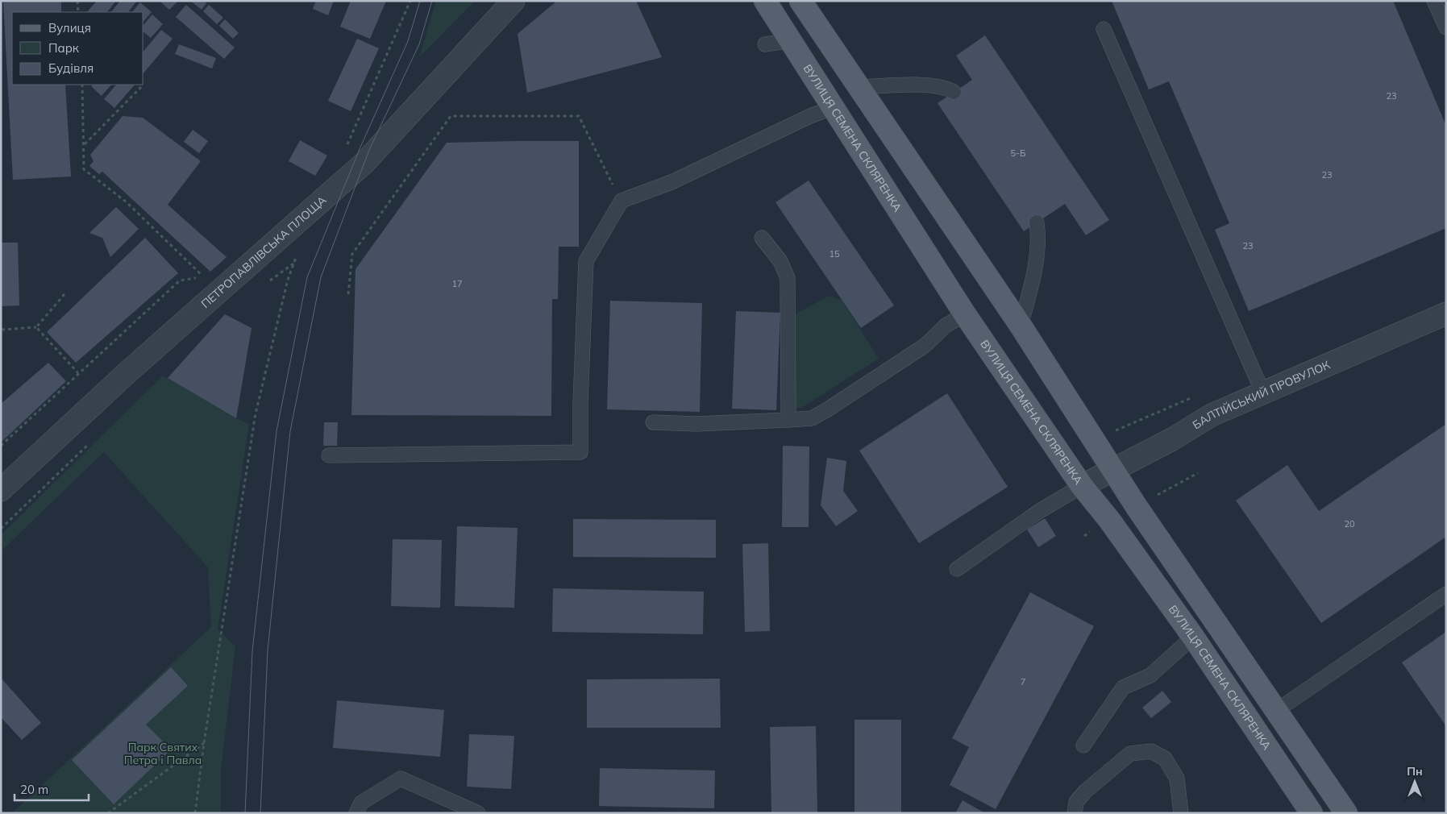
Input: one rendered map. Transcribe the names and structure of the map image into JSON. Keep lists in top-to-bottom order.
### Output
{
  "streets": {
    "main road": ["ВУЛИЦЯ СЕМЕНА СКЛЯРЕНКА"],
    "street": ["ПЕТРОПАВЛІВСЬКА ПЛОЩА", "БАЛТІЙСЬКИЙ ПРОВУЛОК"]
  },
  "crossings": [
    ["ВУЛИЦЯ СЕМЕНА СКЛЯРЕНКА", "БАЛТІЙСЬКИЙ ПРОВУЛОК"]
  ],
  "parks": ["Парк Святих Петра і Павла"],
  "house_numbers": [
    "23",
    "5-Б",
    "23",
    "23",
    "15",
    "17",
    "20",
    "7"
  ],
  "legend": ["Вулиця", "Парк", "Будівля"],
  "scale_bar": "20 m",
  "north": "top"
}
